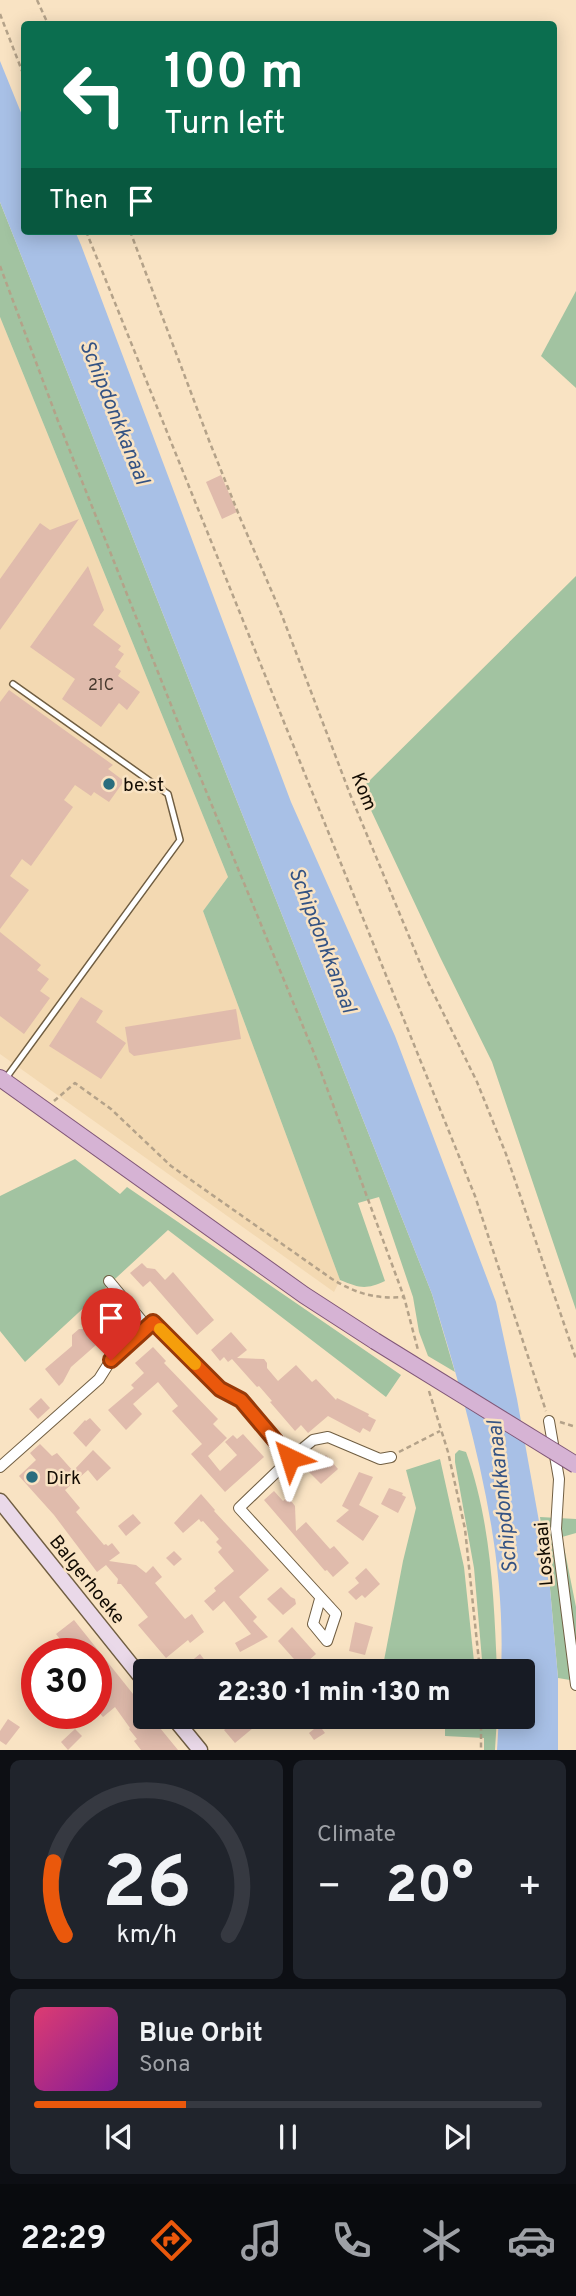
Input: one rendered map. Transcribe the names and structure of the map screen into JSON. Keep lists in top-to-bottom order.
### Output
{
  "streets": {
    "main road": ["Balgerhoeke"],
    "street": ["Loskaai"],
    "path": ["Kom"]
  },
  "water": ["Schipdonkkanaal"],
  "places": ["be.st", "Dirk"],
  "house_numbers": ["21C"],
  "page": {
    "turn": ["100 m", "Turn left"],
    "then": "Then",
    "limit": "30",
    "trip": "22:30 · 1 min · 130 m",
    "tile": "Climate",
    "heat": ["−", "20°", "+"],
    "song": ["Blue Orbit", "Sona"],
    "tabs": "22:29",
    "gauge": ["26", "km/h"]
  }
}
